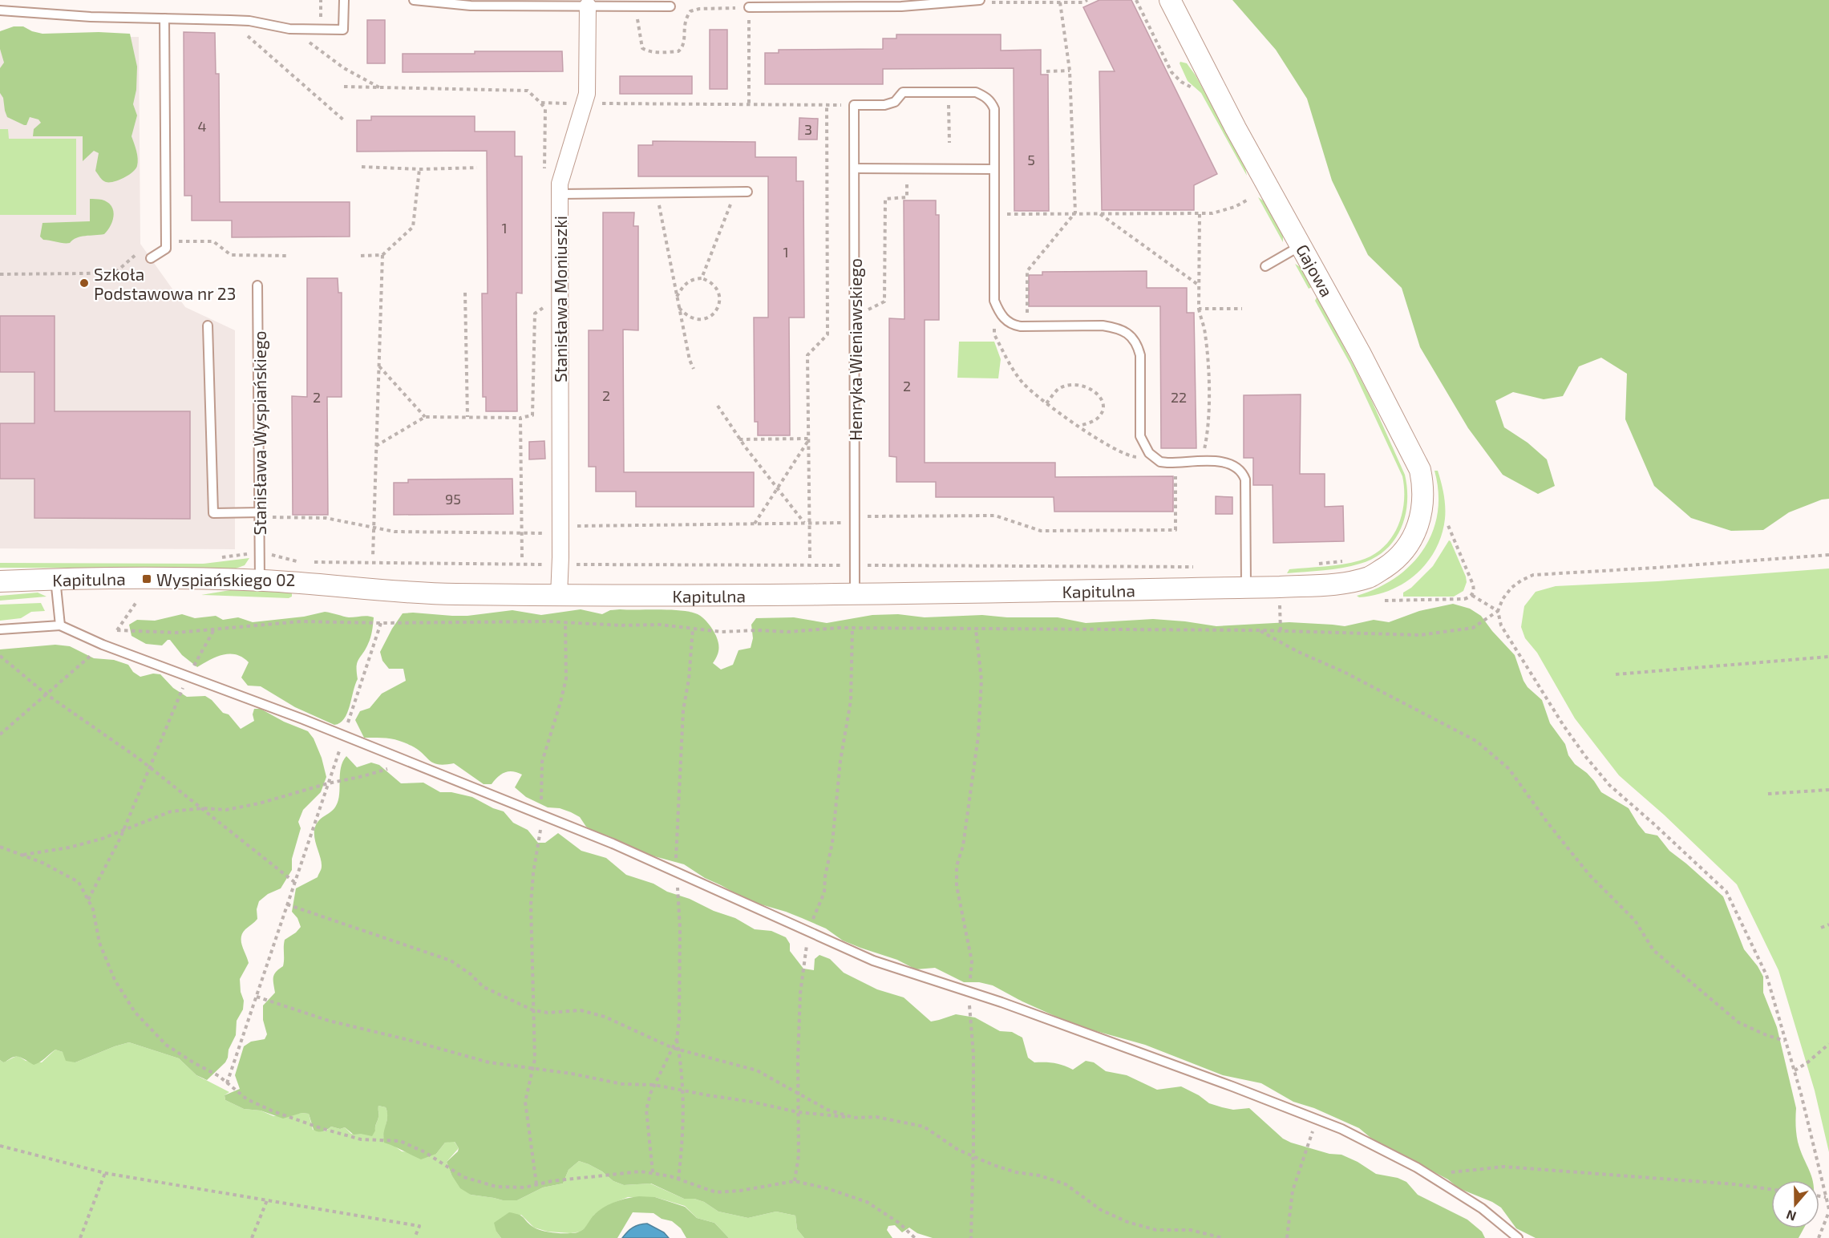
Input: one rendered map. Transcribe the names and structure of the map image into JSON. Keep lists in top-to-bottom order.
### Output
{
  "streets": {
    "street": ["Gajowa", "Stanisława Moniuszki", "Kapitulna"],
    "lane": ["Henryka Wieniawskiego", "Stanisława Wyspiańskiego"]
  },
  "crossings": [
    ["Gajowa", "Kapitulna"],
    ["Stanisława Moniuszki", "Kapitulna"],
    ["Henryka Wieniawskiego", "Kapitulna"],
    ["Stanisława Wyspiańskiego", "Kapitulna"]
  ],
  "places": {
    "other": ["Szkoła Podstawowa nr 23"],
    "transit": ["Wyspiańskiego 02"]
  },
  "house_numbers": [
    "4",
    "3",
    "5",
    "1",
    "1",
    "2",
    "2",
    "2",
    "22",
    "95"
  ],
  "north": "bottom"
}
